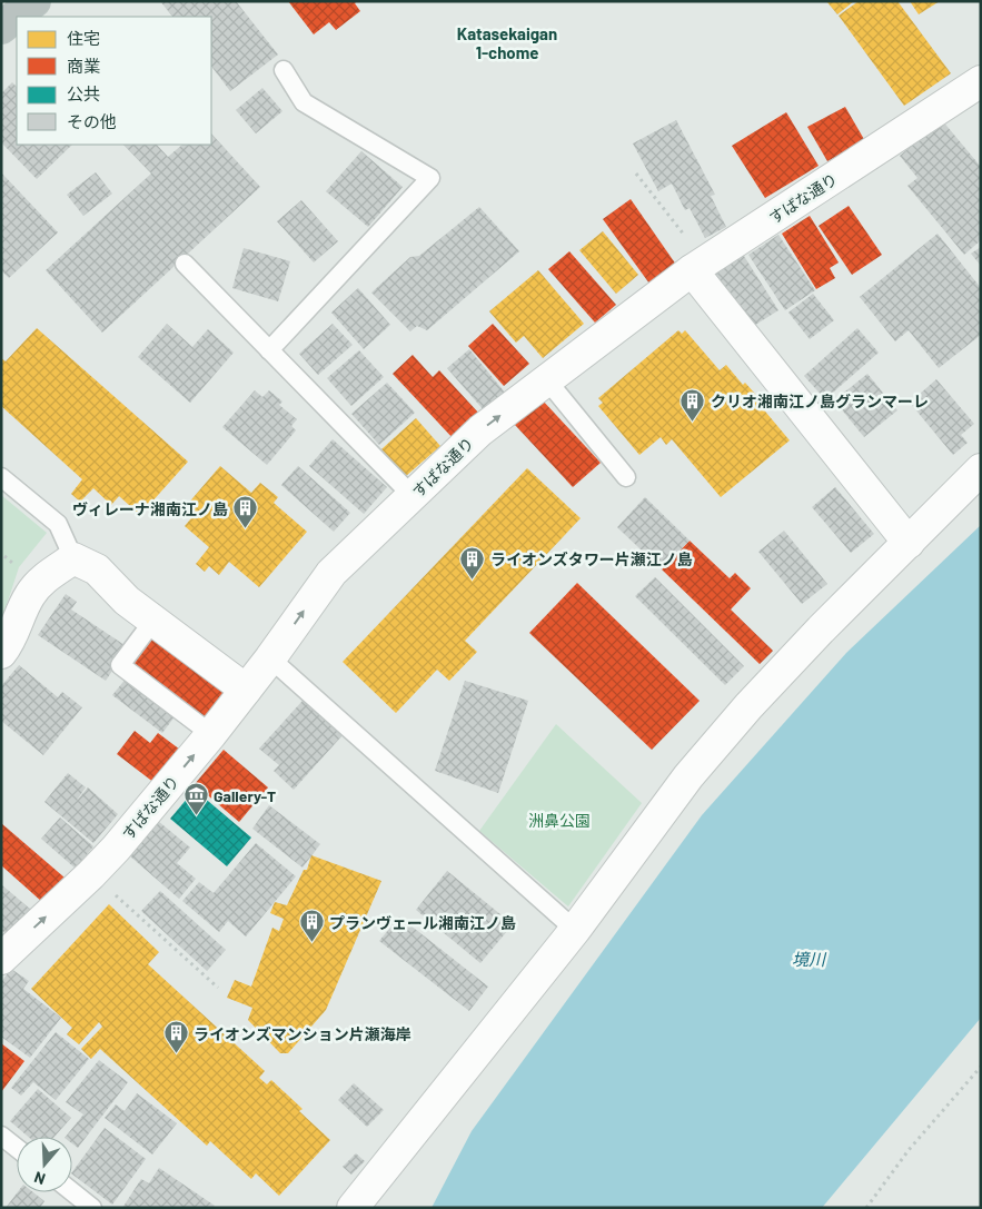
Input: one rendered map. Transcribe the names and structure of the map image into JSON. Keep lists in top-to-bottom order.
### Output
{
  "streets": {
    "street": ["すばな通り"]
  },
  "one_way": ["すばな通り"],
  "districts": ["Katasekaigan 1-chome"],
  "water": ["境川"],
  "parks": ["洲鼻公園"],
  "places": {
    "building": [
      "クリオ湘南江ノ島グランマーレ",
      "ヴィレーナ湘南江ノ島",
      "ライオンズタワー片瀬江ノ島",
      "プランヴェール湘南江ノ島",
      "ライオンズマンション片瀬海岸"
    ],
    "museum": ["Gallery-T"]
  },
  "legend": [
    "住宅",
    "商業",
    "公共",
    "その他"
  ],
  "north": "bottom"
}
